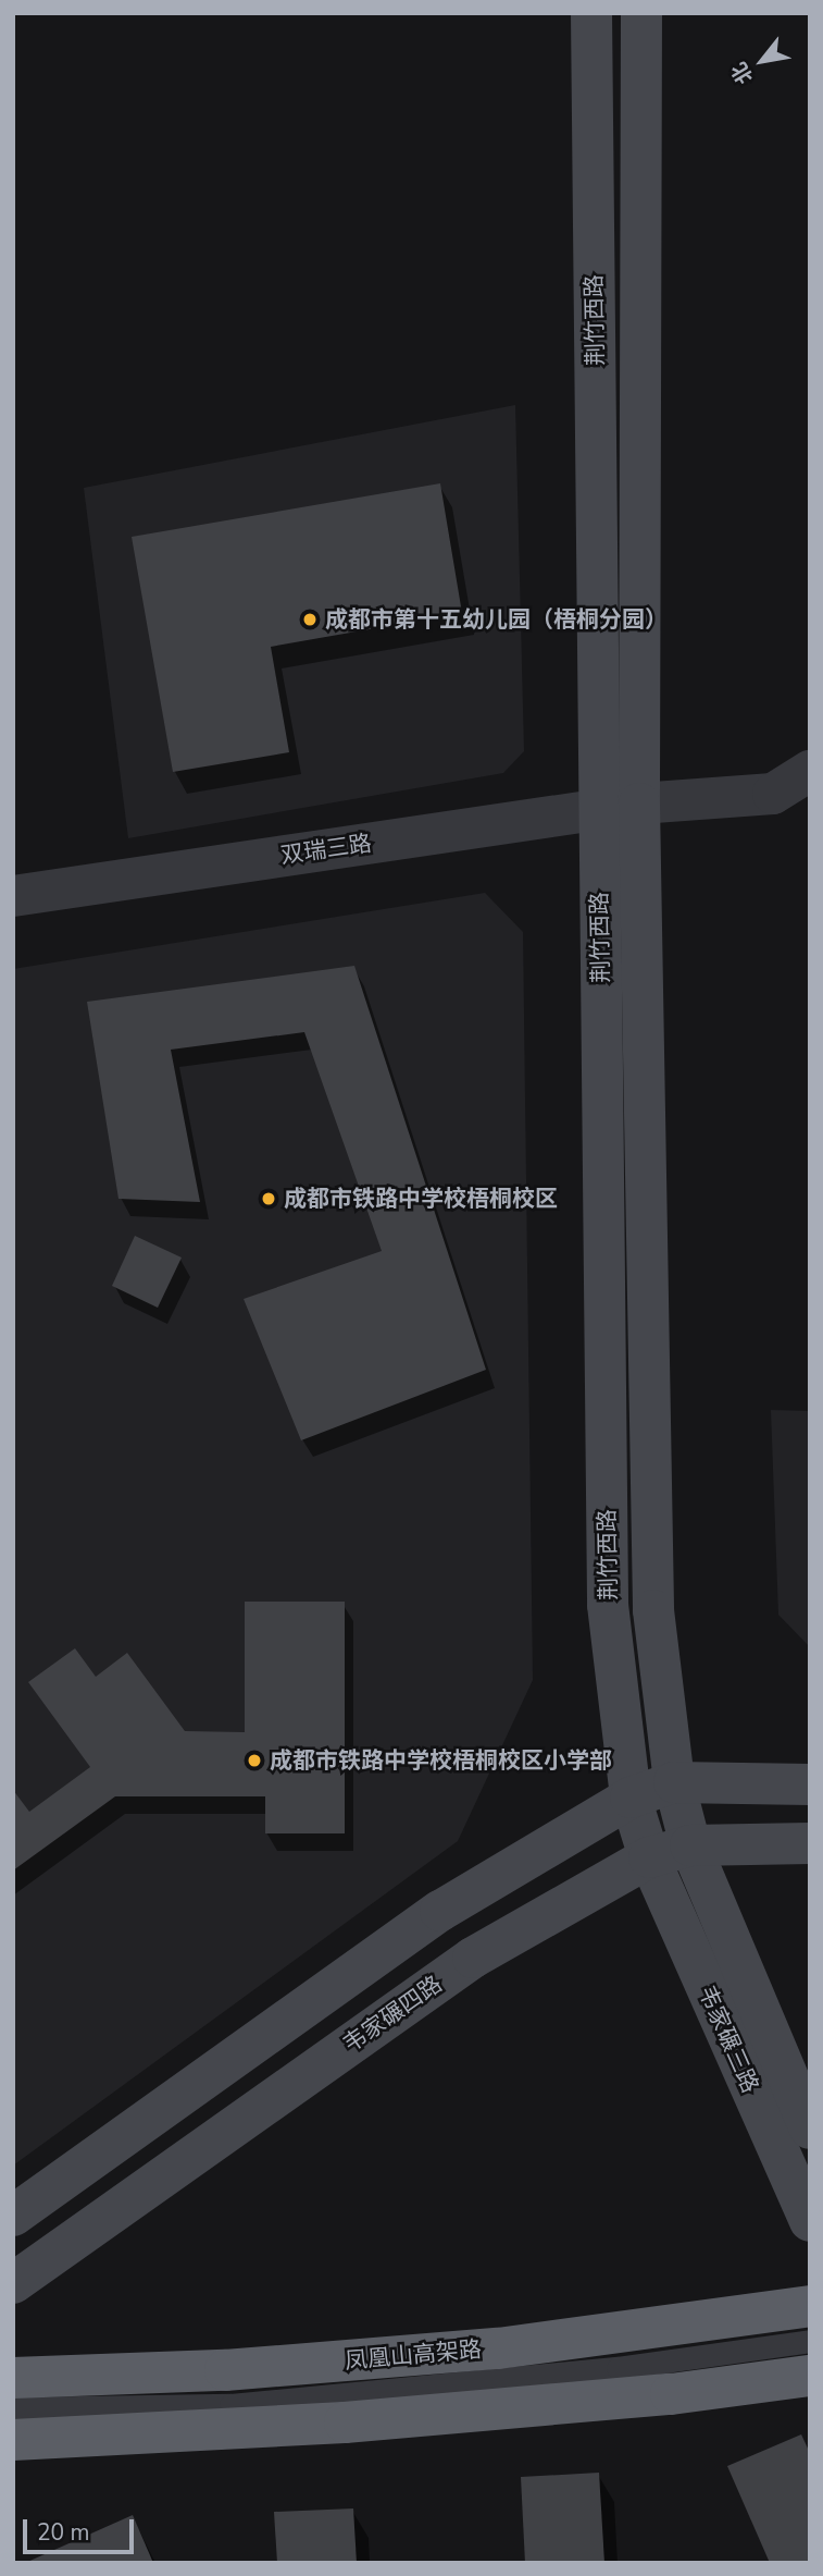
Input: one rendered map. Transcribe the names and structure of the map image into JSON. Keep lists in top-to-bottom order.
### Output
{
  "streets": {
    "highway": ["凤凰山高架路"],
    "main road": ["荆竹西路", "韦家碾四路", "韦家碾三路"],
    "street": ["双瑞三路"]
  },
  "crossings": [
    ["荆竹西路", "双瑞三路"],
    ["荆竹西路", "韦家碾四路"],
    ["荆竹西路", "韦家碾三路"],
    ["韦家碾四路", "韦家碾三路"]
  ],
  "places": ["成都市第十五幼儿园（梧桐分园）", "成都市铁路中学校梧桐校区", "成都市铁路中学校梧桐校区小学部"],
  "scale_bar": "20 m",
  "north": "bottom left"
}
